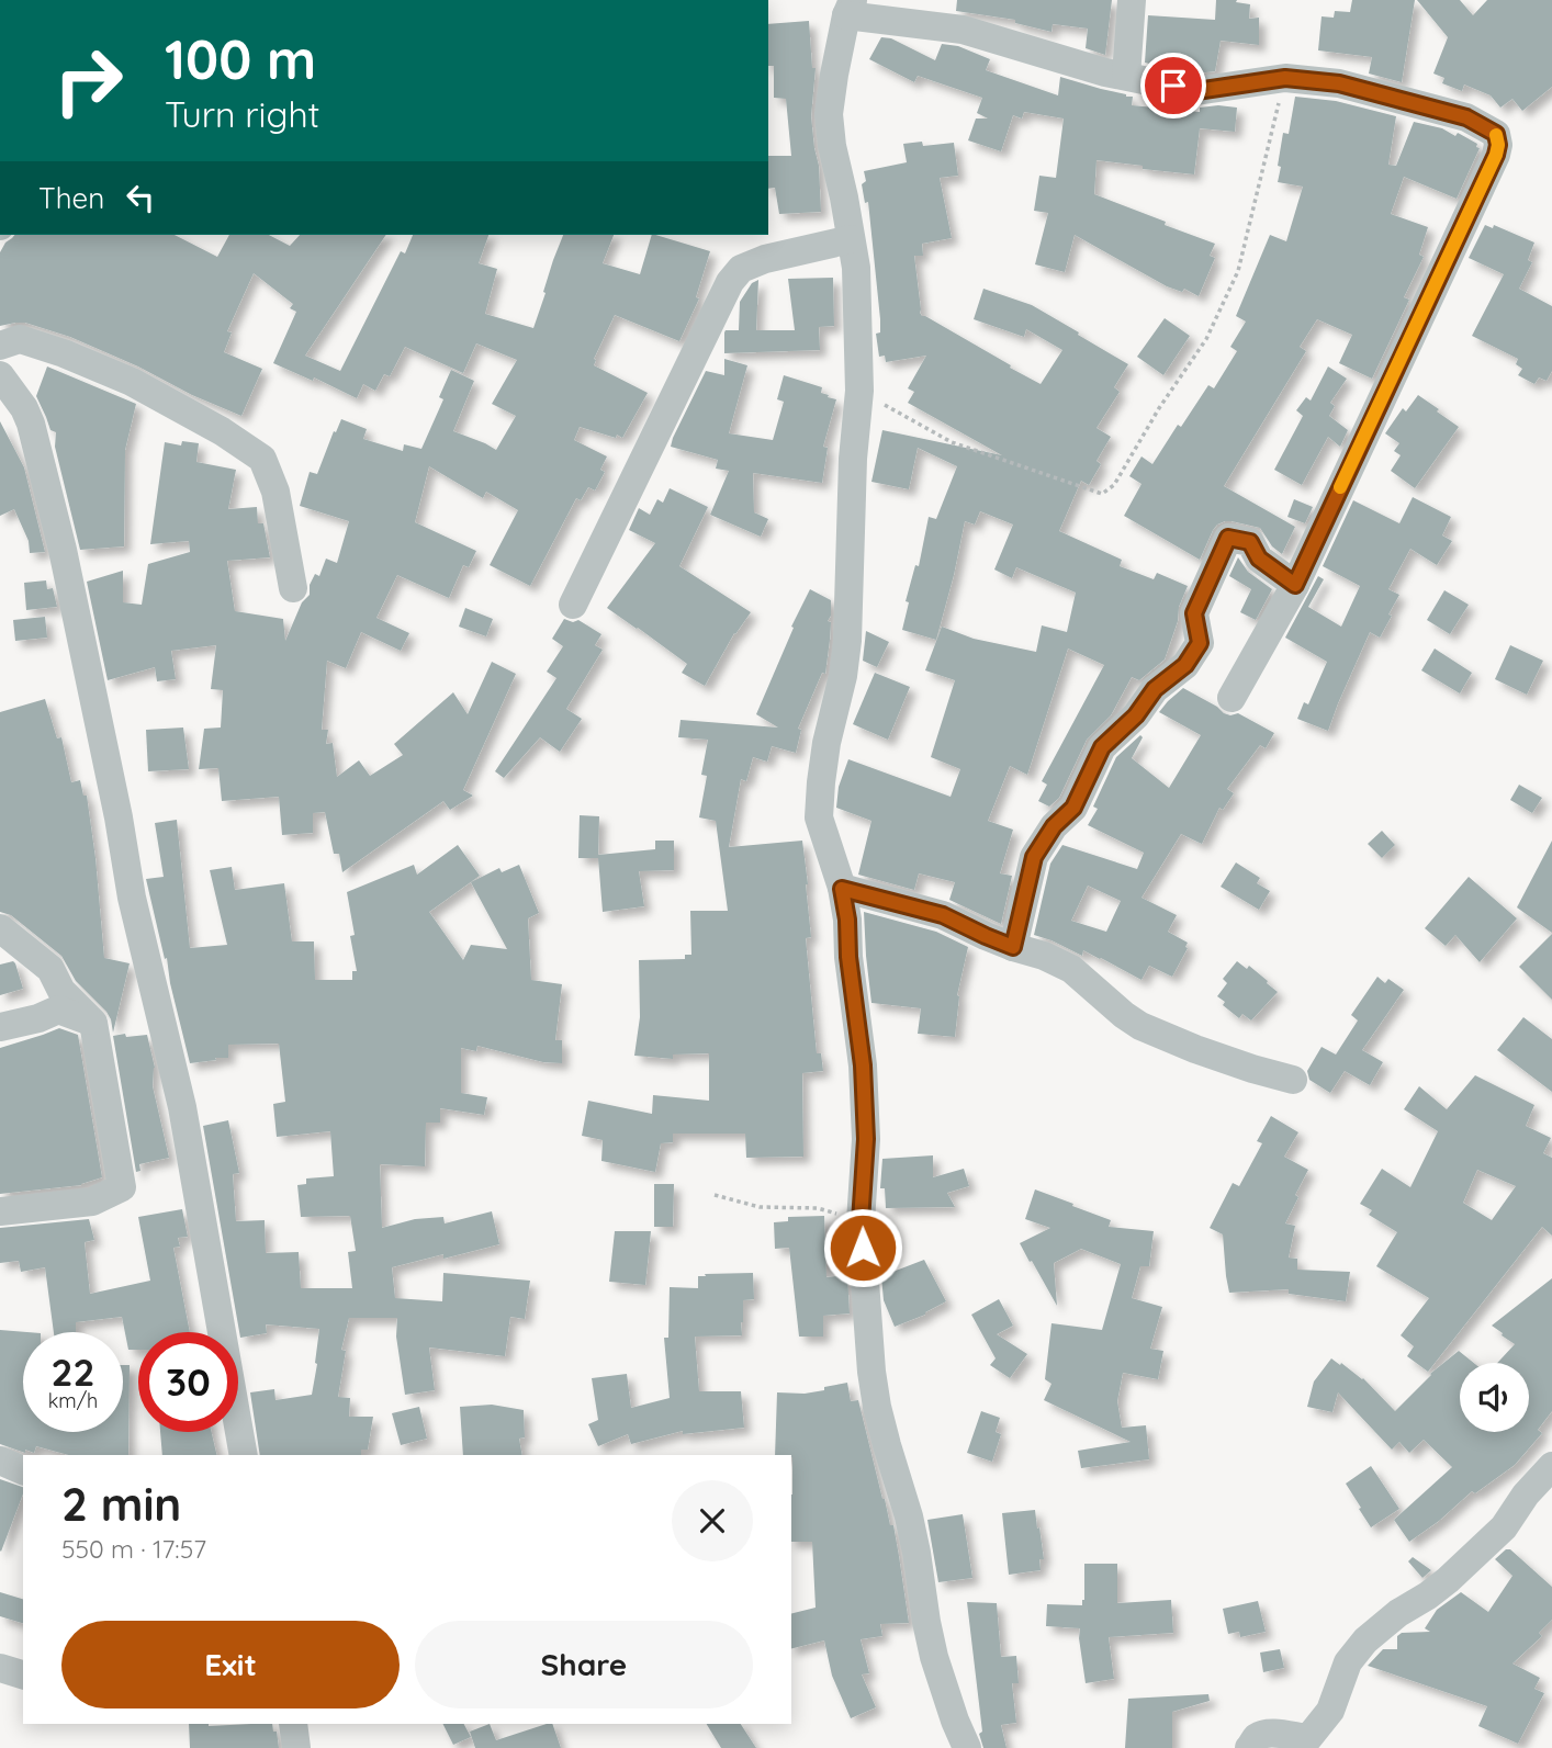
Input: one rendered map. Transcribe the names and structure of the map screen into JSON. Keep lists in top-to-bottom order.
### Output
{
  "page": {
    "turn": ["100 m", "Turn right"],
    "then": "Then",
    "speed": "22 km/h",
    "limit": "30",
    "heading": ["2 min", "550 m · 17:57"],
    "buttons": ["Exit", "Share"]
  }
}
